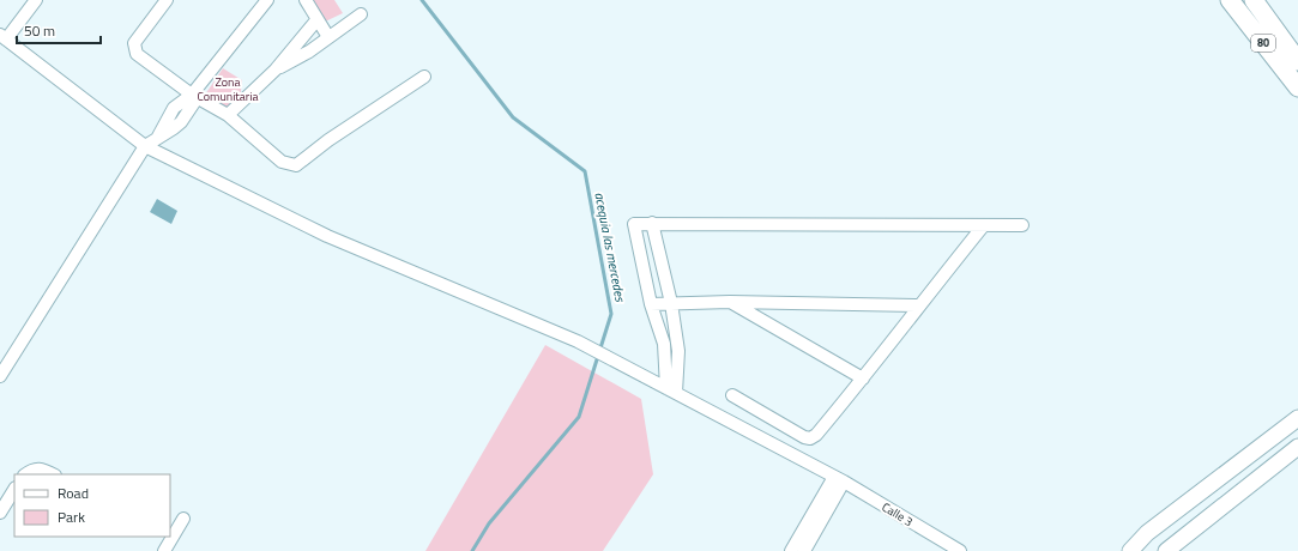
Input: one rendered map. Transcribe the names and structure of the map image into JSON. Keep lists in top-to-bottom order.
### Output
{
  "streets": {
    "highway": ["80"],
    "street": ["Calle 3"]
  },
  "water": ["acequia las mercedes"],
  "parks": ["Zona Comunitaria"],
  "legend": ["Road", "Park"],
  "scale_bar": "50 m"
}
